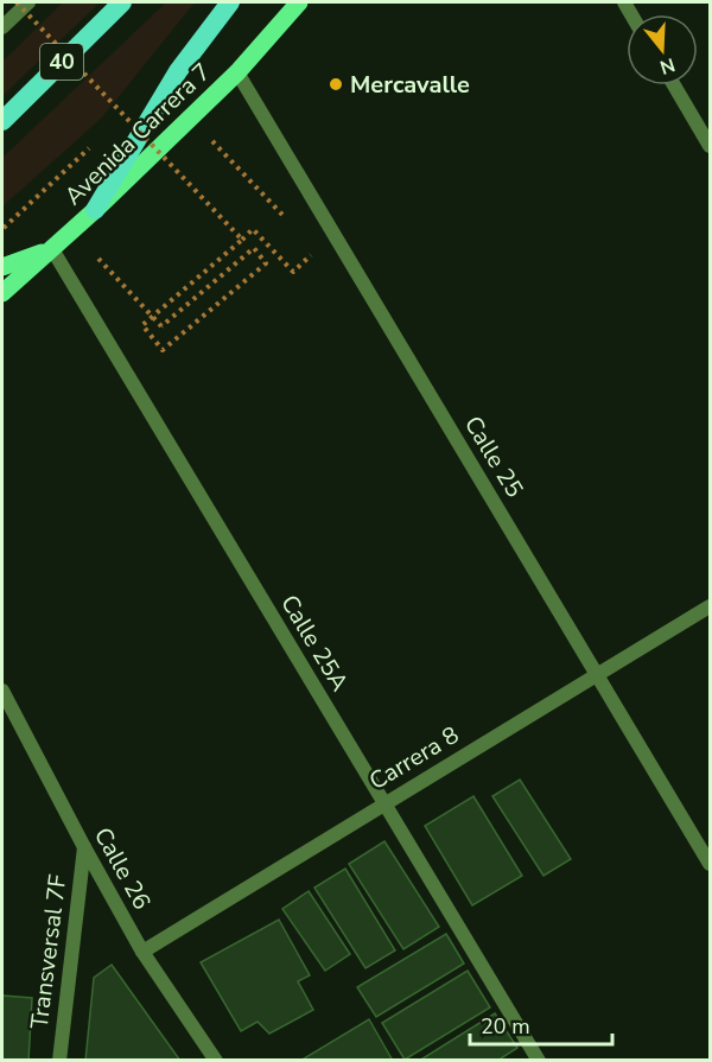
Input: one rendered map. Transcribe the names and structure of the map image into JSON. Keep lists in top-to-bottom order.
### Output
{
  "streets": {
    "highway": ["40"],
    "main road": ["Avenida Carrera 7"],
    "street": [
      "Calle 25",
      "Calle 25A",
      "Carrera 8",
      "Calle 26",
      "Transversal 7F"
    ]
  },
  "crossings": [
    ["Avenida Carrera 7", "Calle 25"],
    ["Avenida Carrera 7", "Calle 25A"],
    ["Calle 25", "Carrera 8"],
    ["Calle 25A", "Carrera 8"],
    ["Carrera 8", "Calle 26"],
    ["Calle 26", "Transversal 7F"]
  ],
  "places": ["Mercavalle"],
  "scale_bar": "20 m",
  "north": "bottom"
}
